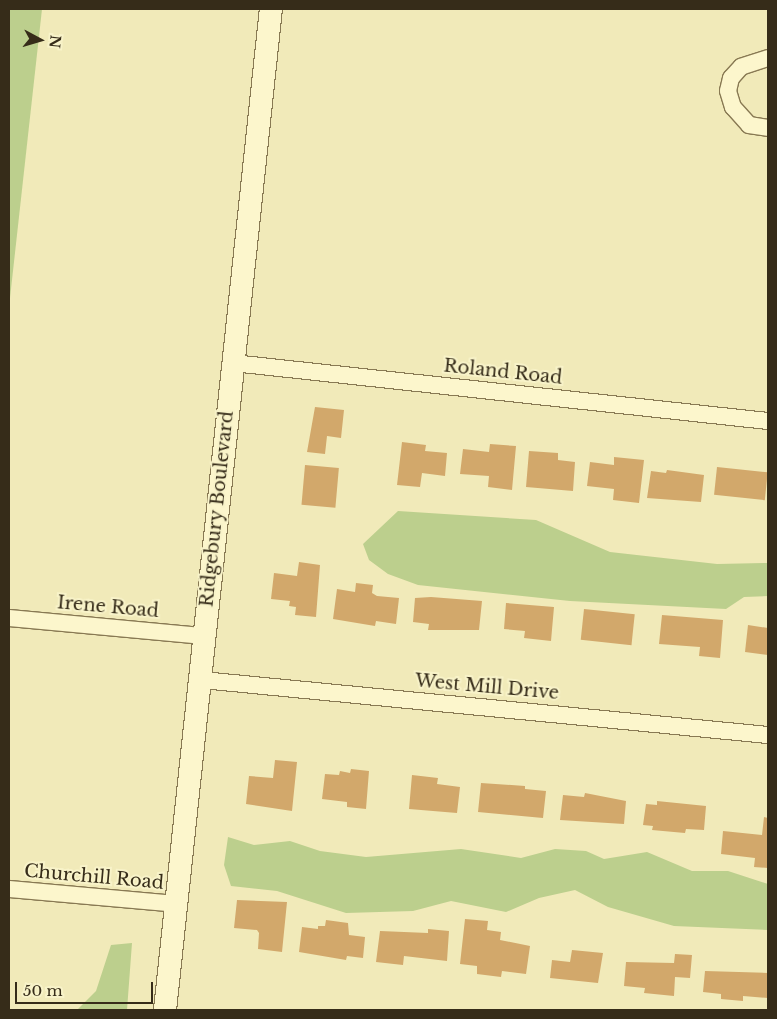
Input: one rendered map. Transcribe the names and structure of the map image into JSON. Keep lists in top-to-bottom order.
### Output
{
  "streets": {
    "street": [
      "Roland Road",
      "Ridgebury Boulevard",
      "Irene Road",
      "West Mill Drive",
      "Churchill Road"
    ]
  },
  "crossings": [
    ["Roland Road", "Ridgebury Boulevard"],
    ["Ridgebury Boulevard", "Irene Road"],
    ["Ridgebury Boulevard", "West Mill Drive"],
    ["Ridgebury Boulevard", "Churchill Road"]
  ],
  "scale_bar": "50 m",
  "north": "right"
}
